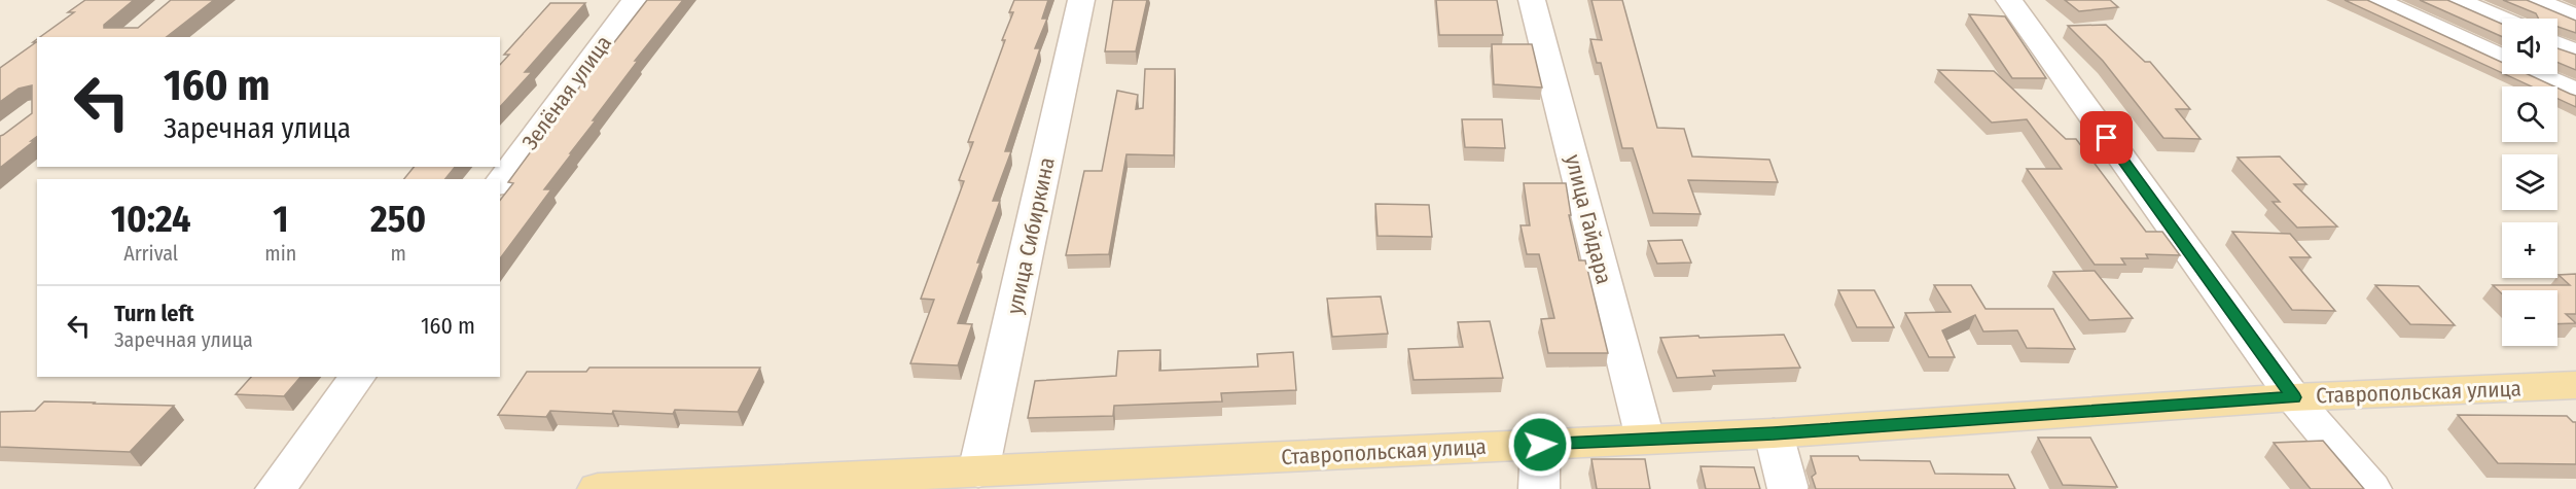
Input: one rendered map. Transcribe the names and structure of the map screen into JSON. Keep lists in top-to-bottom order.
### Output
{
  "streets": {
    "main road": ["Ставропольская улица"],
    "street": ["Зелёная улица", "улица Гайдара", "улица Сибиркина"]
  },
  "crossings": [
    ["улица Гайдара", "Ставропольская улица"],
    ["улица Сибиркина", "Ставропольская улица"]
  ],
  "page": {
    "map_buttons": ["+", "−"],
    "turn": ["160 m", "Заречная улица"],
    "eta": [
      "10:24",
      "Arrival",
      "1",
      "min",
      "250",
      "m"
    ],
    "list": [
      {
        "name": "Turn left",
        "note": "Заречная улица",
        "value": "160 m"
      }
    ]
  }
}
